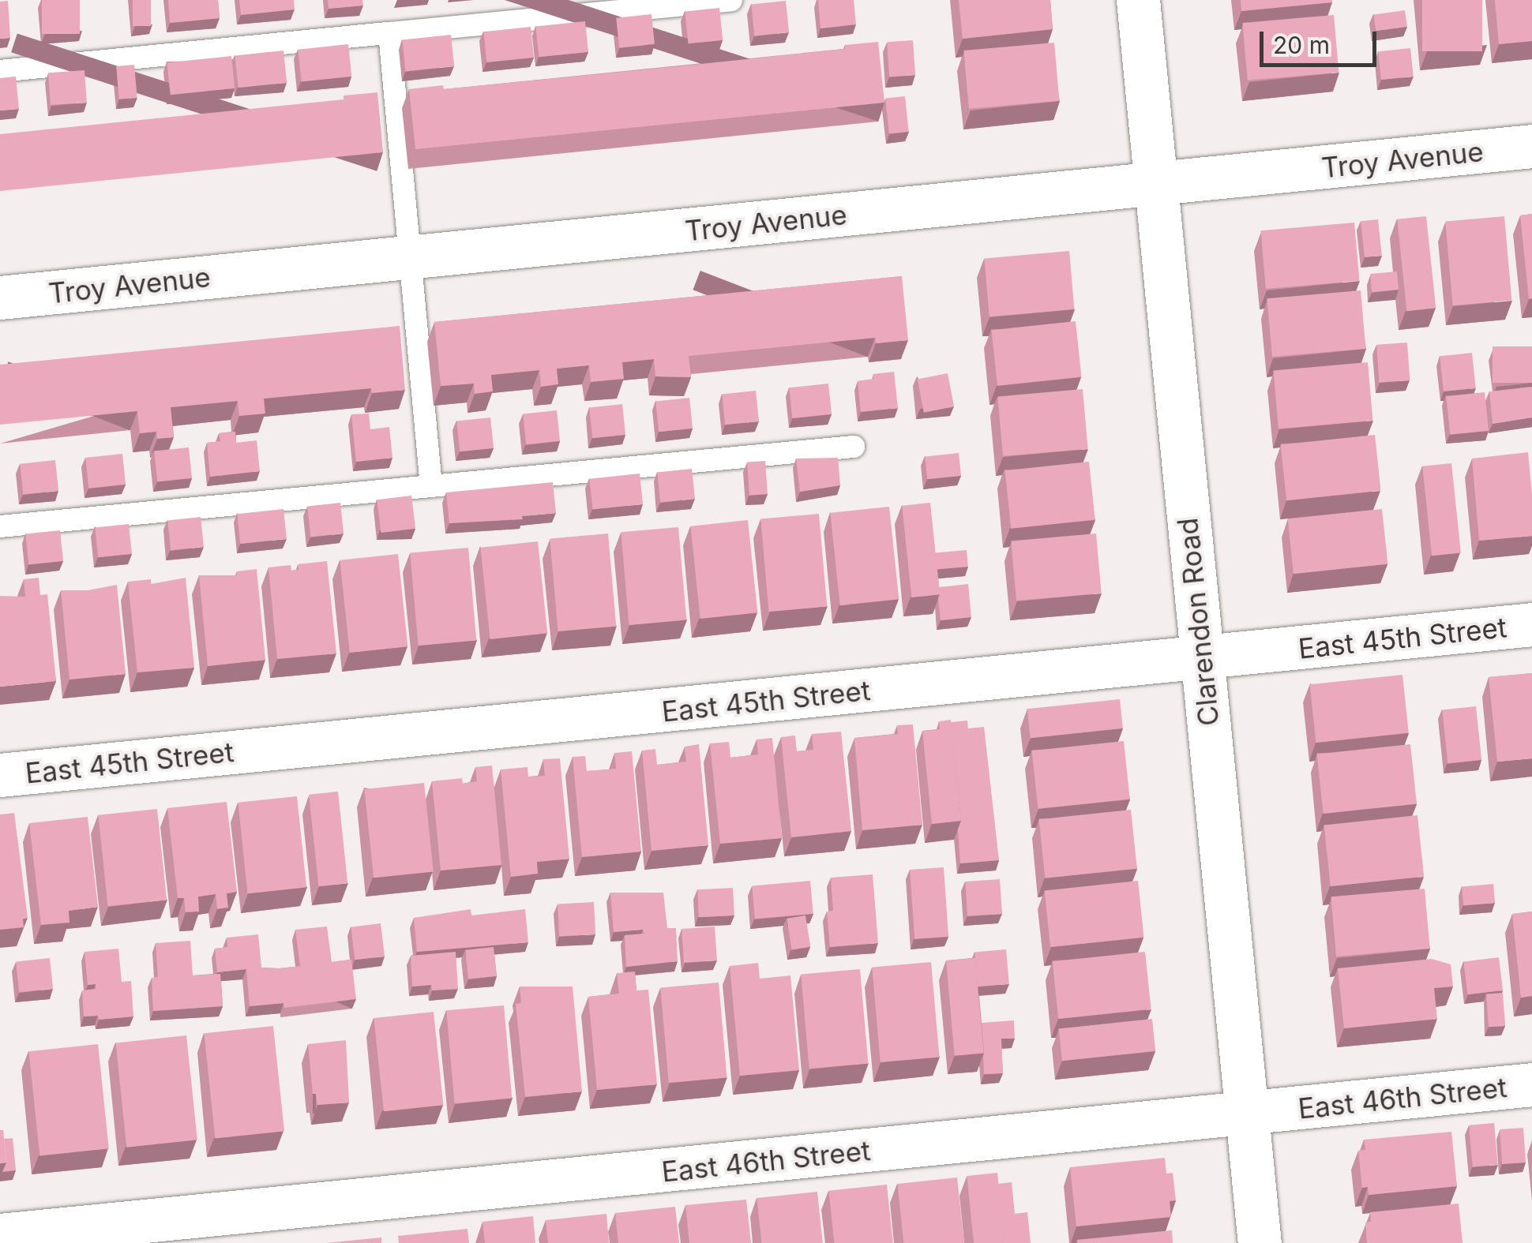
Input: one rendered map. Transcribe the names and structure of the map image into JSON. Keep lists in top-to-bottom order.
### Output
{
  "streets": {
    "street": [
      "Troy Avenue",
      "Clarendon Road",
      "East 45th Street",
      "East 46th Street"
    ]
  },
  "crossings": [
    ["Troy Avenue", "Clarendon Road"],
    ["Clarendon Road", "East 45th Street"],
    ["Clarendon Road", "East 46th Street"]
  ],
  "scale_bar": "20 m"
}
